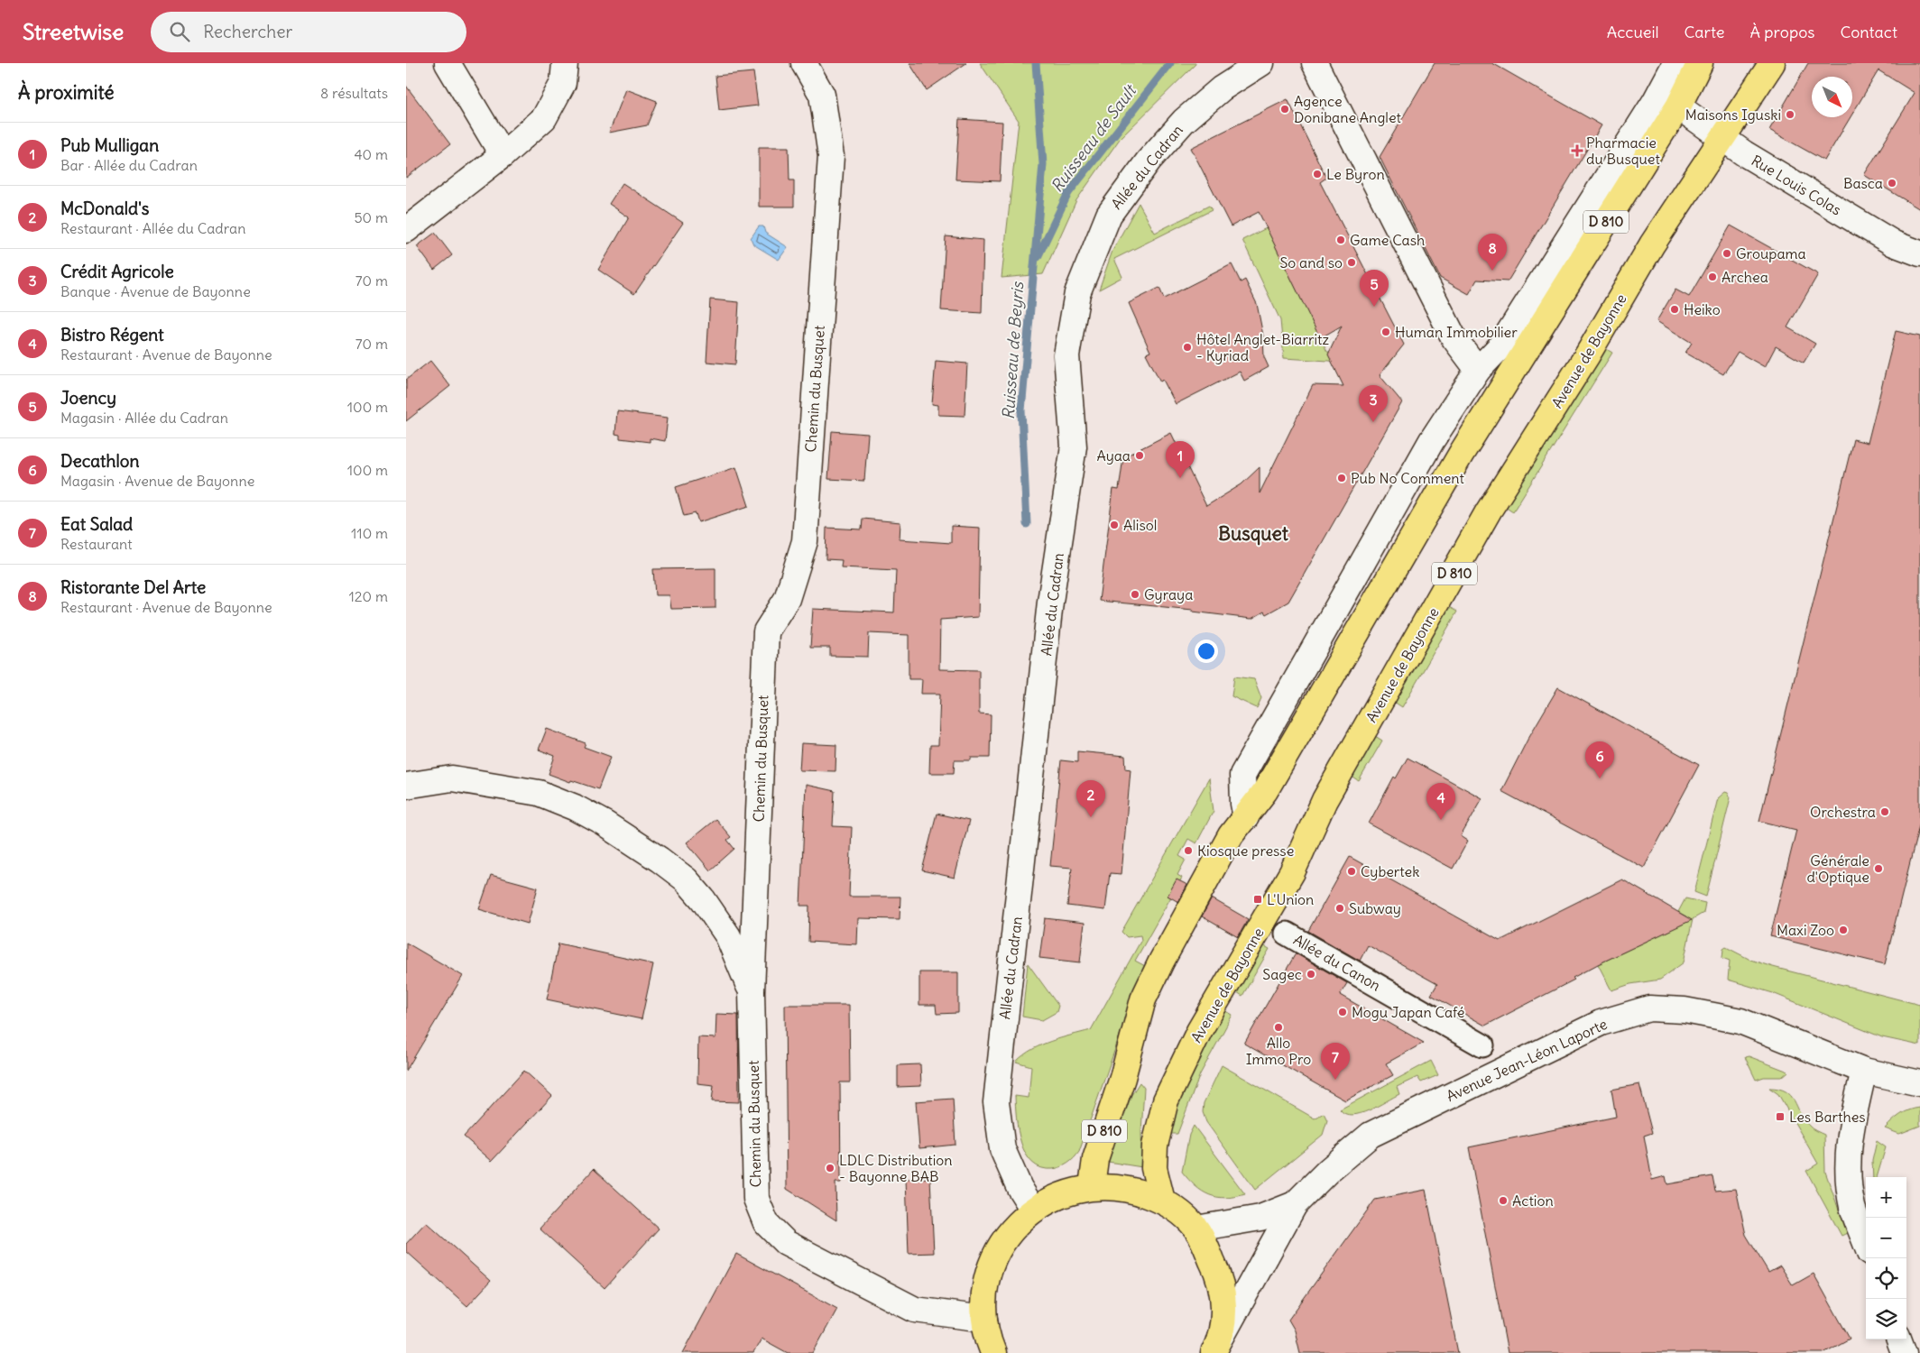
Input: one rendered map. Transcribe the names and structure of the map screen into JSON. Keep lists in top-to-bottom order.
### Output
{
  "streets": {
    "main road": ["D 810", "Avenue de Bayonne"],
    "street": [
      "Allée du Cadran",
      "Rue Louis Colas",
      "Chemin du Busquet",
      "Allée du Canon",
      "Avenue Jean-Léon Laporte"
    ]
  },
  "crossings": [
    ["Rue Louis Colas", "D 810"],
    ["Rue Louis Colas", "Avenue de Bayonne"]
  ],
  "districts": ["Busquet"],
  "water": ["Ruisseau de Sault", "Ruisseau de Beyris"],
  "places": {
    "other": [
      "Agence Donibane Anglet",
      "Maisons Iguski",
      "Le Byron",
      "Basca",
      "Game Cash",
      "Groupama",
      "So and so",
      "Archea",
      "Heiko",
      "Human Immobilier",
      "Hôtel Anglet-Biarritz - Kyriad",
      "Ayaa",
      "Pub No Comment",
      "Alisol",
      "Gyraya",
      "Orchestra",
      "Kiosque presse",
      "Générale d'Optique",
      "Cybertek",
      "Subway",
      "Maxi Zoo",
      "Sagec",
      "Mogu Japan Café",
      "Allo Immo Pro",
      "LDLC Distribution - Bayonne BAB",
      "Action"
    ],
    "health": ["Pharmacie du Busquet"],
    "transit": ["L'Union", "Les Barthes"]
  },
  "north": "bottom right",
  "page": {
    "header": "Streetwise",
    "search": "Rechercher",
    "nav": [
      "Accueil",
      "Carte",
      "À propos",
      "Contact"
    ],
    "heading": ["À proximité", "8 résultats"],
    "list": [
      {
        "mark": "1",
        "name": "Pub Mulligan",
        "note": "Bar · Allée du Cadran",
        "value": "40 m"
      },
      {
        "mark": "2",
        "name": "McDonald's",
        "note": "Restaurant · Allée du Cadran",
        "value": "50 m"
      },
      {
        "mark": "3",
        "name": "Crédit Agricole",
        "note": "Banque · Avenue de Bayonne",
        "value": "70 m"
      },
      {
        "mark": "4",
        "name": "Bistro Régent",
        "note": "Restaurant · Avenue de Bayonne",
        "value": "70 m"
      },
      {
        "mark": "5",
        "name": "Joency",
        "note": "Magasin · Allée du Cadran",
        "value": "100 m"
      },
      {
        "mark": "6",
        "name": "Decathlon",
        "note": "Magasin · Avenue de Bayonne",
        "value": "100 m"
      },
      {
        "mark": "7",
        "name": "Eat Salad",
        "note": "Restaurant",
        "value": "110 m"
      },
      {
        "mark": "8",
        "name": "Ristorante Del Arte",
        "note": "Restaurant · Avenue de Bayonne",
        "value": "120 m"
      }
    ],
    "pins": [
      "8",
      "5",
      "3",
      "1",
      "6",
      "2",
      "4",
      "7"
    ],
    "map_buttons": ["+", "−"]
  }
}
